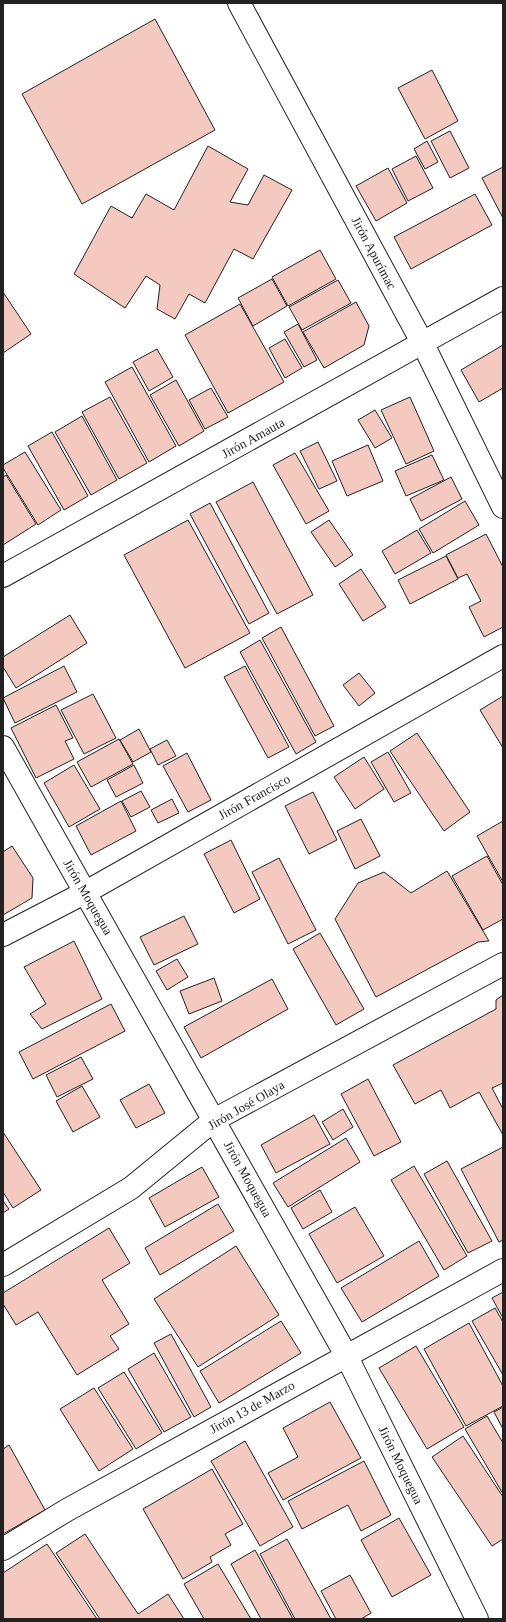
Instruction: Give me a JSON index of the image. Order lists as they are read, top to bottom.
{
  "streets": {
    "street": [
      "Jirón Apurímac",
      "Jirón Amauta",
      "Jirón Francisco",
      "Jirón Moquegua",
      "Jirón José Olaya",
      "Jirón 13 de Marzo"
    ]
  },
  "crossings": [
    ["Jirón Apurímac", "Jirón Amauta"],
    ["Jirón Francisco", "Jirón Moquegua"],
    ["Jirón Moquegua", "Jirón José Olaya"],
    ["Jirón Moquegua", "Jirón 13 de Marzo"]
  ]
}
